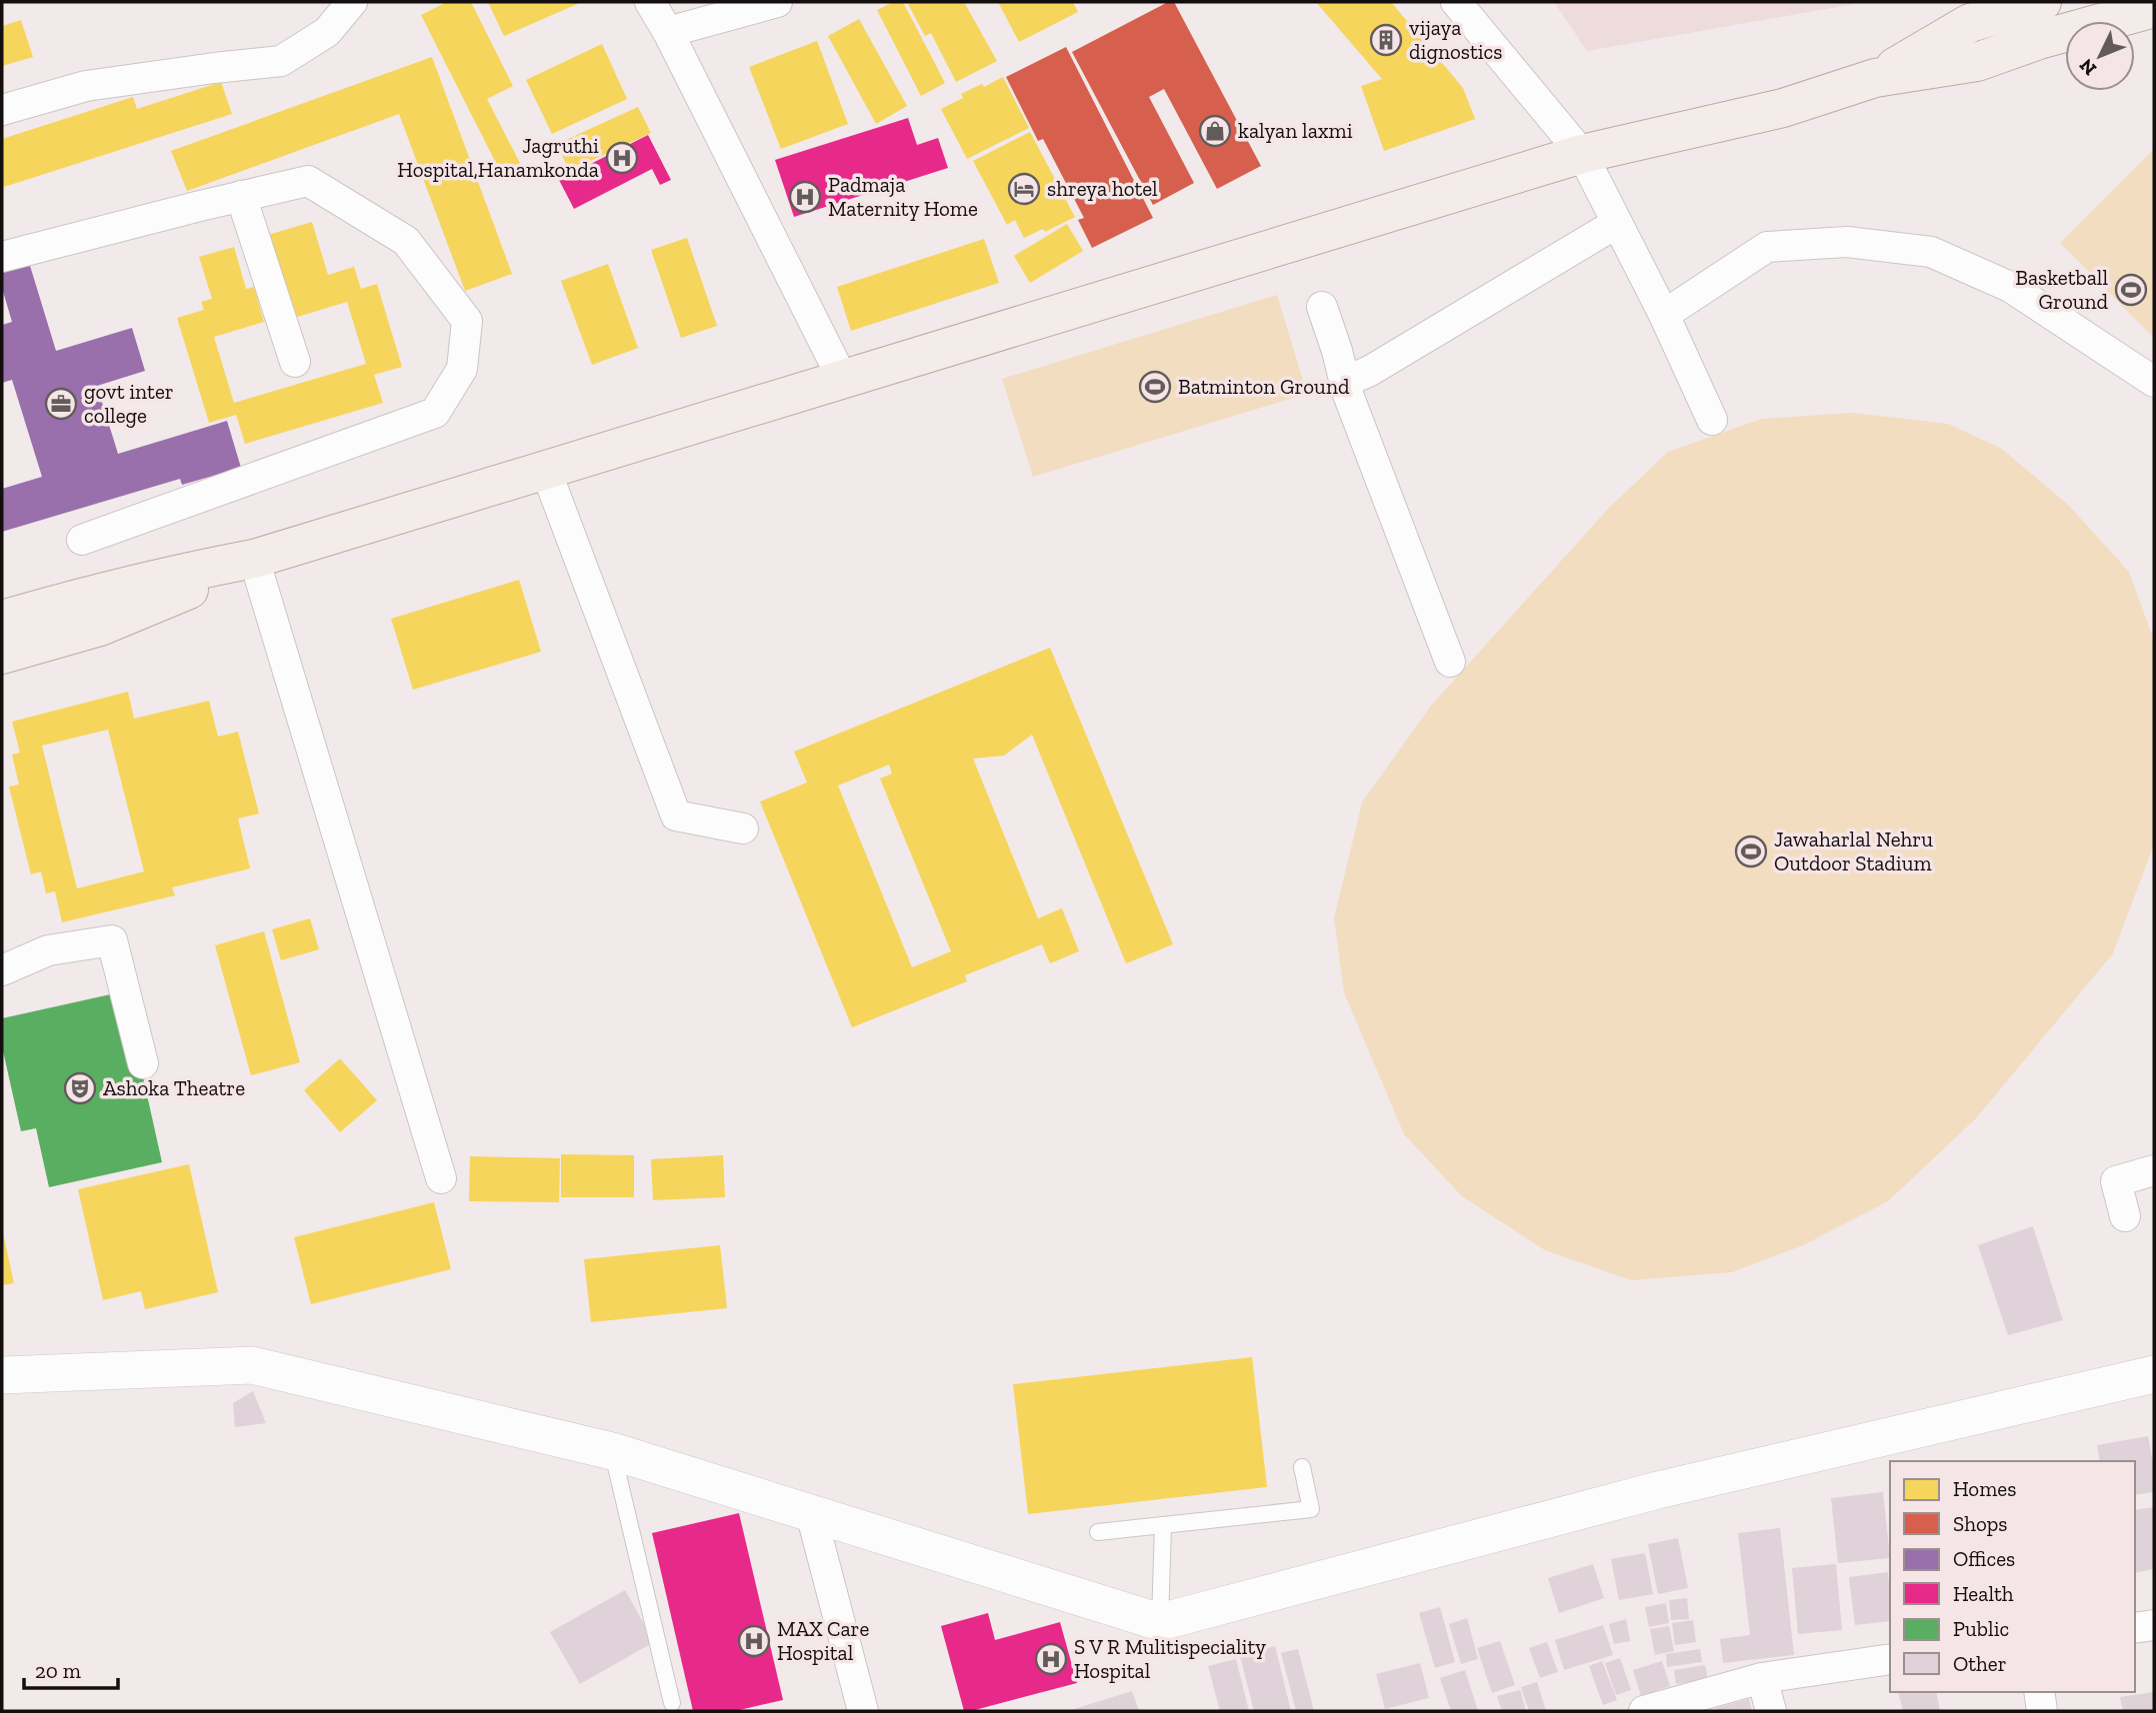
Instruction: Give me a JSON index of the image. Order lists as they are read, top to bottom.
{
  "places": {
    "building": ["vijaya dignostics"],
    "shop": ["kalyan laxmi"],
    "hospital": [
      "Jagruthi Hospital,Hanamkonda",
      "Padmaja Maternity Home",
      "MAX Care Hospital",
      "S V R Mulitispeciality Hospital"
    ],
    "hotel": ["shreya hotel"],
    "sports": ["Basketball Ground", "Batminton Ground", "Jawaharlal Nehru Outdoor Stadium"],
    "office": ["govt inter college"],
    "theatre": ["Ashoka Theatre"]
  },
  "legend": [
    "Homes",
    "Shops",
    "Offices",
    "Health",
    "Public",
    "Other"
  ],
  "scale_bar": "20 m",
  "north": "bottom left"
}
